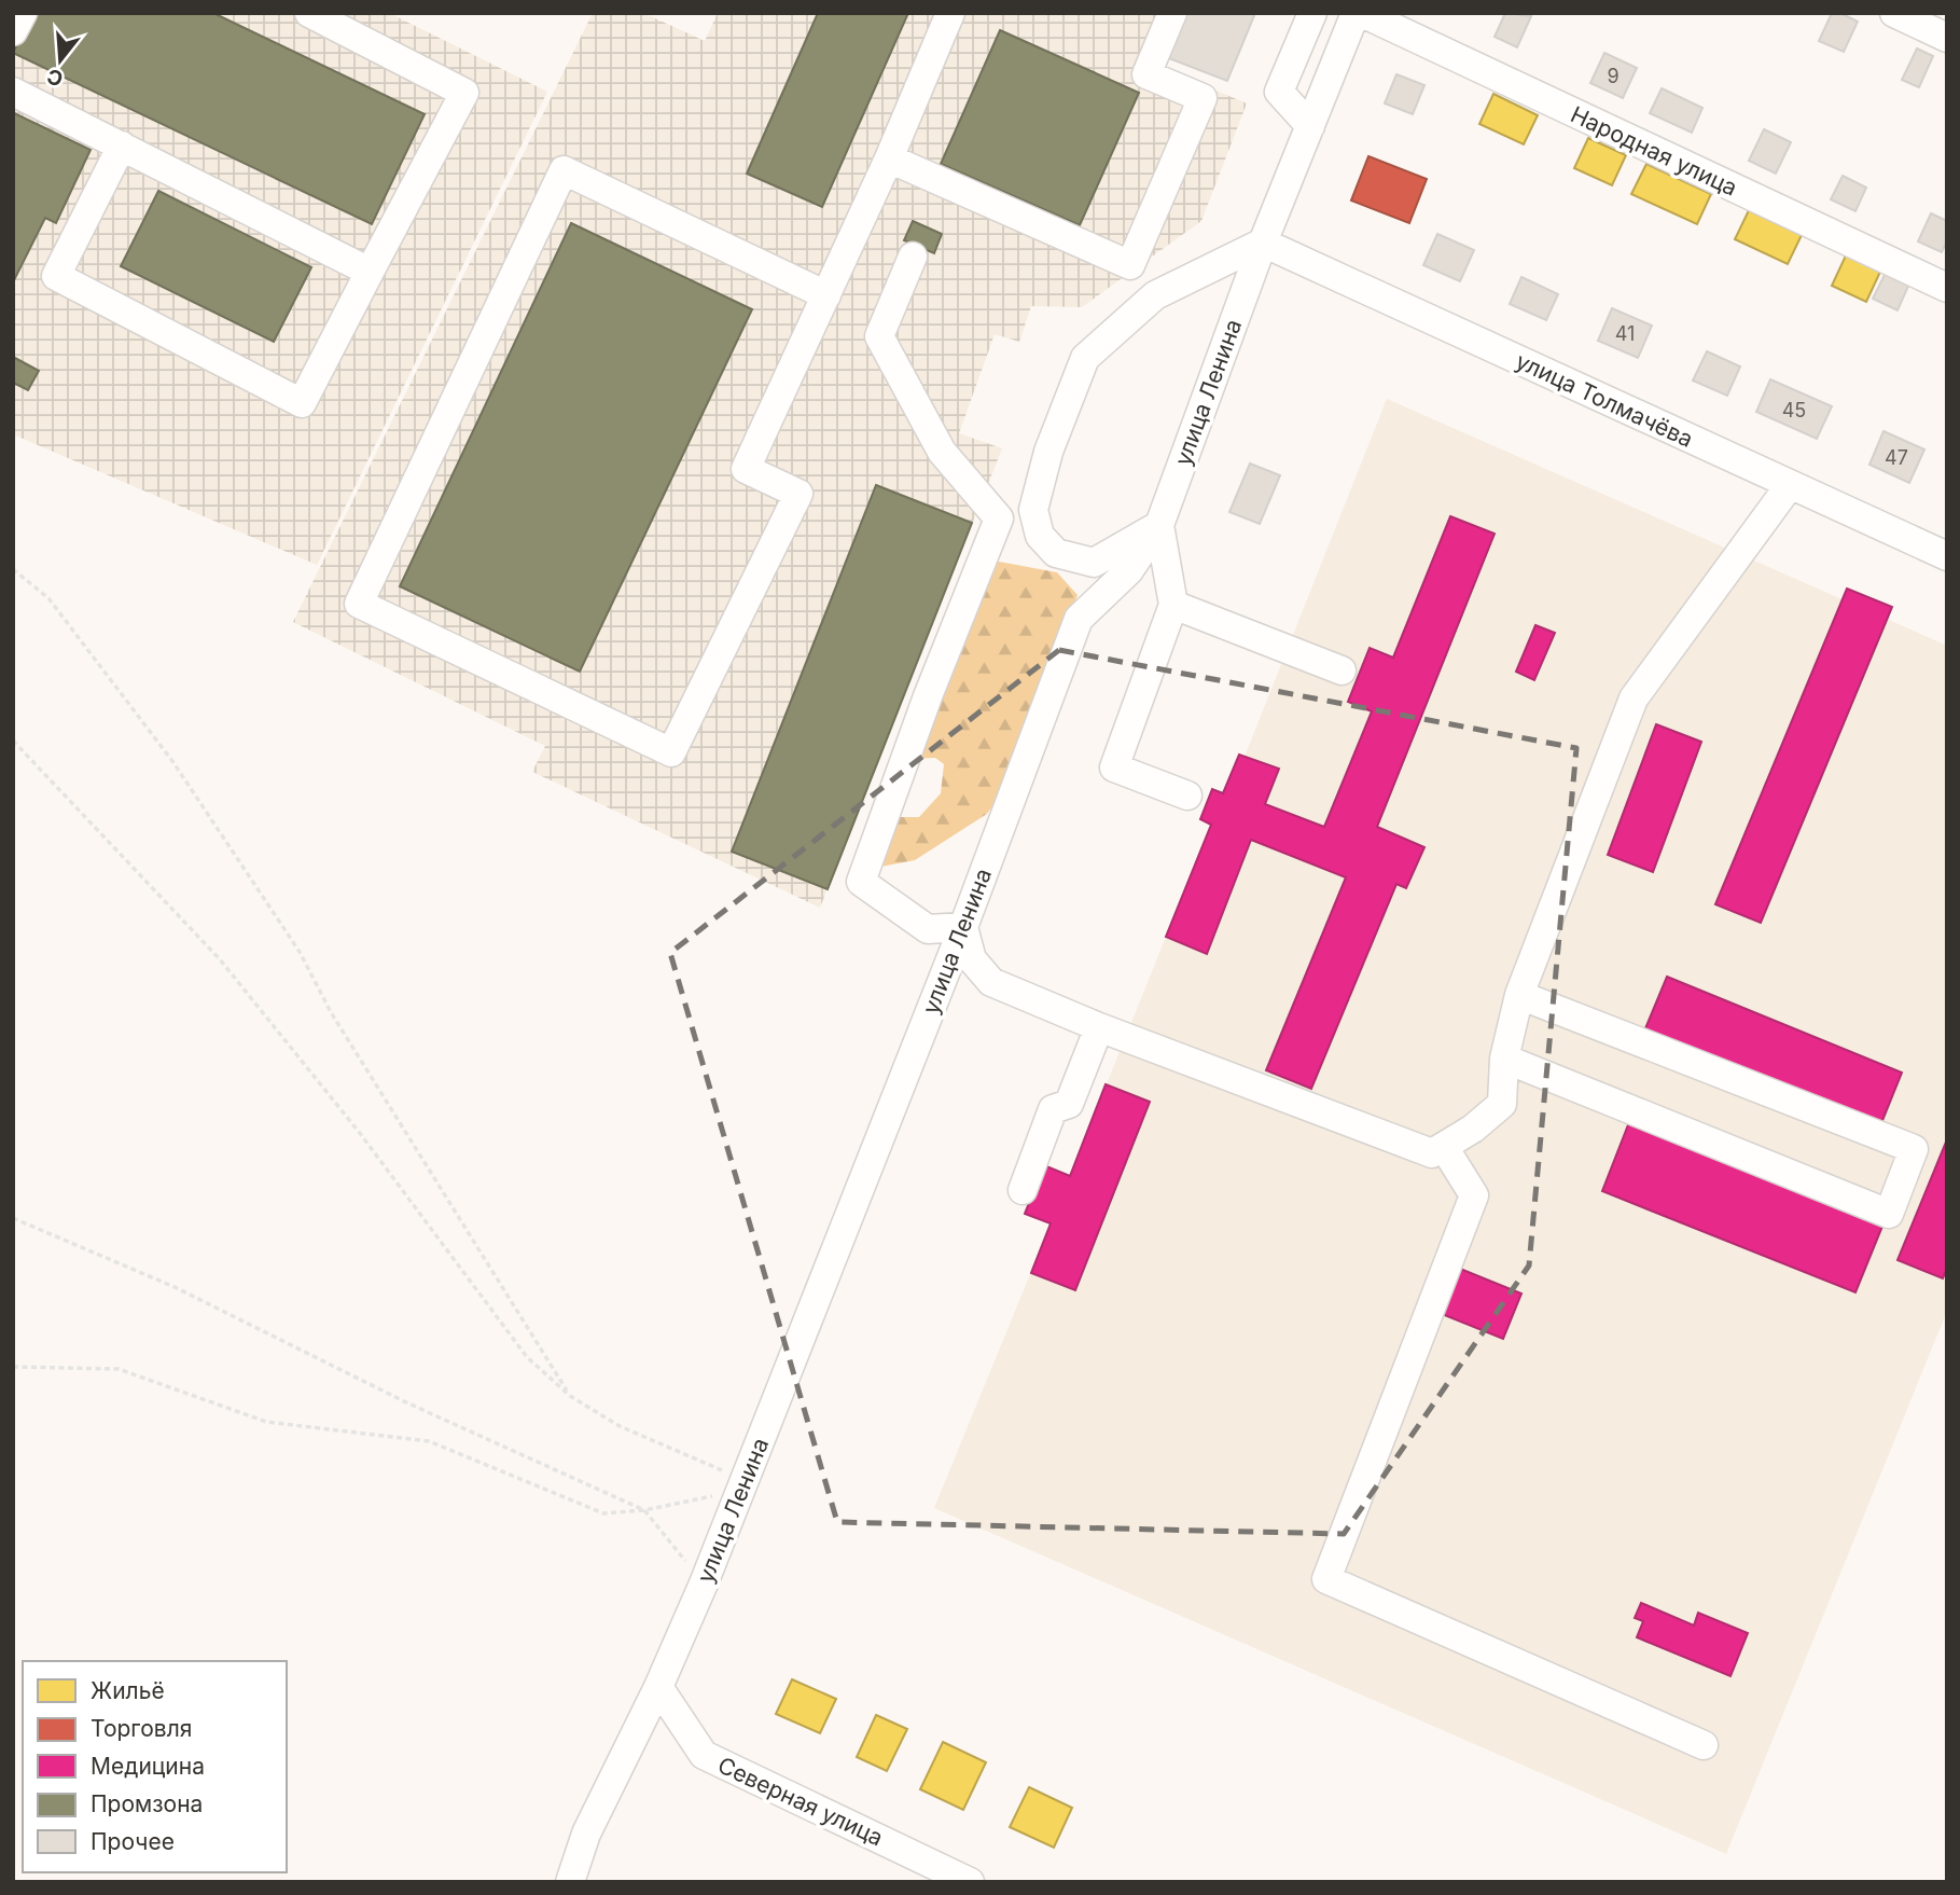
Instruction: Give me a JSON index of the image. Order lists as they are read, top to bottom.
{
  "streets": {
    "street": [
      "Народная улица",
      "улица Ленина",
      "улица Толмачёва",
      "Северная улица"
    ]
  },
  "crossings": [
    ["улица Ленина", "улица Толмачёва"],
    ["улица Ленина", "Северная улица"]
  ],
  "house_numbers": [
    "9",
    "41",
    "45",
    "47"
  ],
  "legend": [
    "Жильё",
    "Торговля",
    "Медицина",
    "Промзона",
    "Прочее"
  ],
  "north": "bottom"
}
